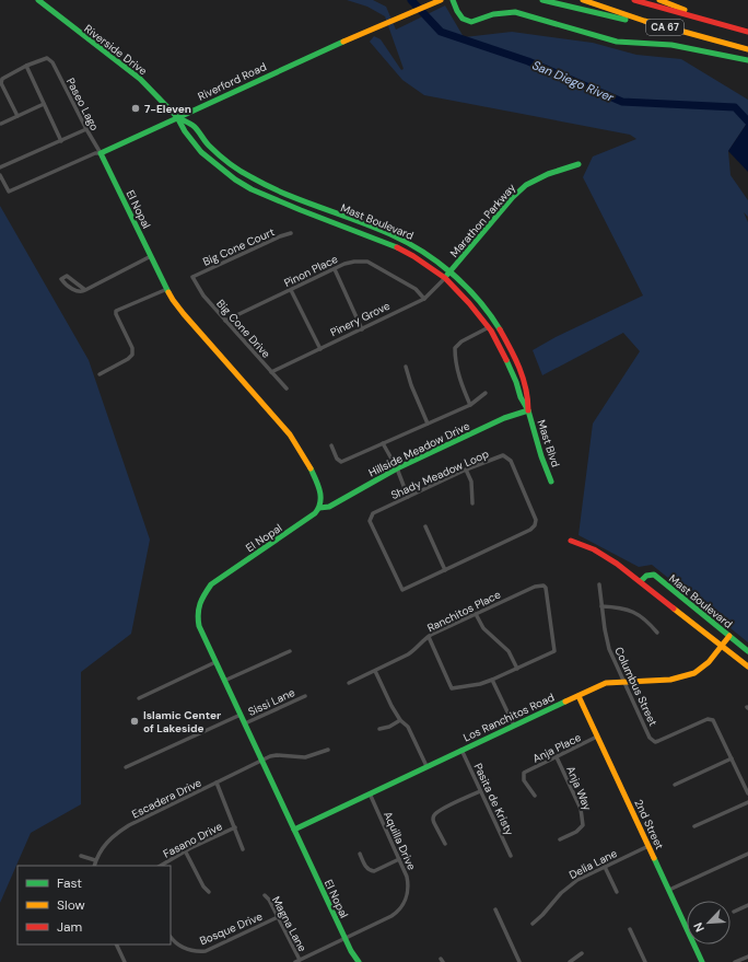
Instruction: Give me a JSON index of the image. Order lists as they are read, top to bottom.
{
  "streets": {
    "main road": [
      "CA 67",
      "Riverside Drive",
      "Riverford Road",
      "El Nopal",
      "Marathon Parkway",
      "Mast Boulevard",
      "Pinery Grove",
      "Mast Blvd",
      "Hillside Meadow Drive",
      "Los Ranchitos Road",
      "2nd Street"
    ],
    "street": [
      "Paseo Lago",
      "Big Cone Court",
      "Pinon Place",
      "Big Cone Drive",
      "Shady Meadow Loop",
      "Ranchitos Place",
      "Columbus Street",
      "Sissi Lane",
      "Anja Place",
      "Anja Way",
      "Escadera Drive",
      "Pasita de Kristy",
      "Fasano Drive",
      "Aquilla Drive",
      "Delia Lane",
      "Magna Lane",
      "Bosque Drive"
    ]
  },
  "crossings": [
    ["Riverside Drive", "Riverford Road"],
    ["Riverside Drive", "Mast Boulevard"],
    ["Riverford Road", "Paseo Lago"],
    ["Riverford Road", "El Nopal"],
    ["Riverford Road", "Mast Boulevard"],
    ["Paseo Lago", "El Nopal"],
    ["El Nopal", "Hillside Meadow Drive"],
    ["El Nopal", "Sissi Lane"],
    ["El Nopal", "Los Ranchitos Road"],
    ["El Nopal", "Escadera Drive"],
    ["El Nopal", "Aquilla Drive"],
    ["Marathon Parkway", "Mast Boulevard"],
    ["Marathon Parkway", "Pinery Grove"],
    ["Mast Boulevard", "Pinery Grove"],
    ["Mast Boulevard", "Mast Blvd"],
    ["Mast Boulevard", "Hillside Meadow Drive"],
    ["Mast Boulevard", "Los Ranchitos Road"],
    ["Big Cone Court", "Big Cone Drive"],
    ["Pinon Place", "Pinery Grove"],
    ["Pinon Place", "Big Cone Drive"],
    ["Pinery Grove", "Big Cone Drive"],
    ["Mast Blvd", "Hillside Meadow Drive"],
    ["Columbus Street", "Los Ranchitos Road"],
    ["Los Ranchitos Road", "Pasita de Kristy"],
    ["Los Ranchitos Road", "2nd Street"],
    ["Los Ranchitos Road", "Aquilla Drive"],
    ["Anja Place", "Anja Way"],
    ["Anja Place", "2nd Street"],
    ["2nd Street", "Delia Lane"],
    ["Aquilla Drive", "Magna Lane"],
    ["Magna Lane", "Bosque Drive"]
  ],
  "water": ["San Diego River"],
  "places": ["7-Eleven", "Islamic Center of Lakeside"],
  "legend": ["Fast", "Slow", "Jam"],
  "north": "bottom left"
}
